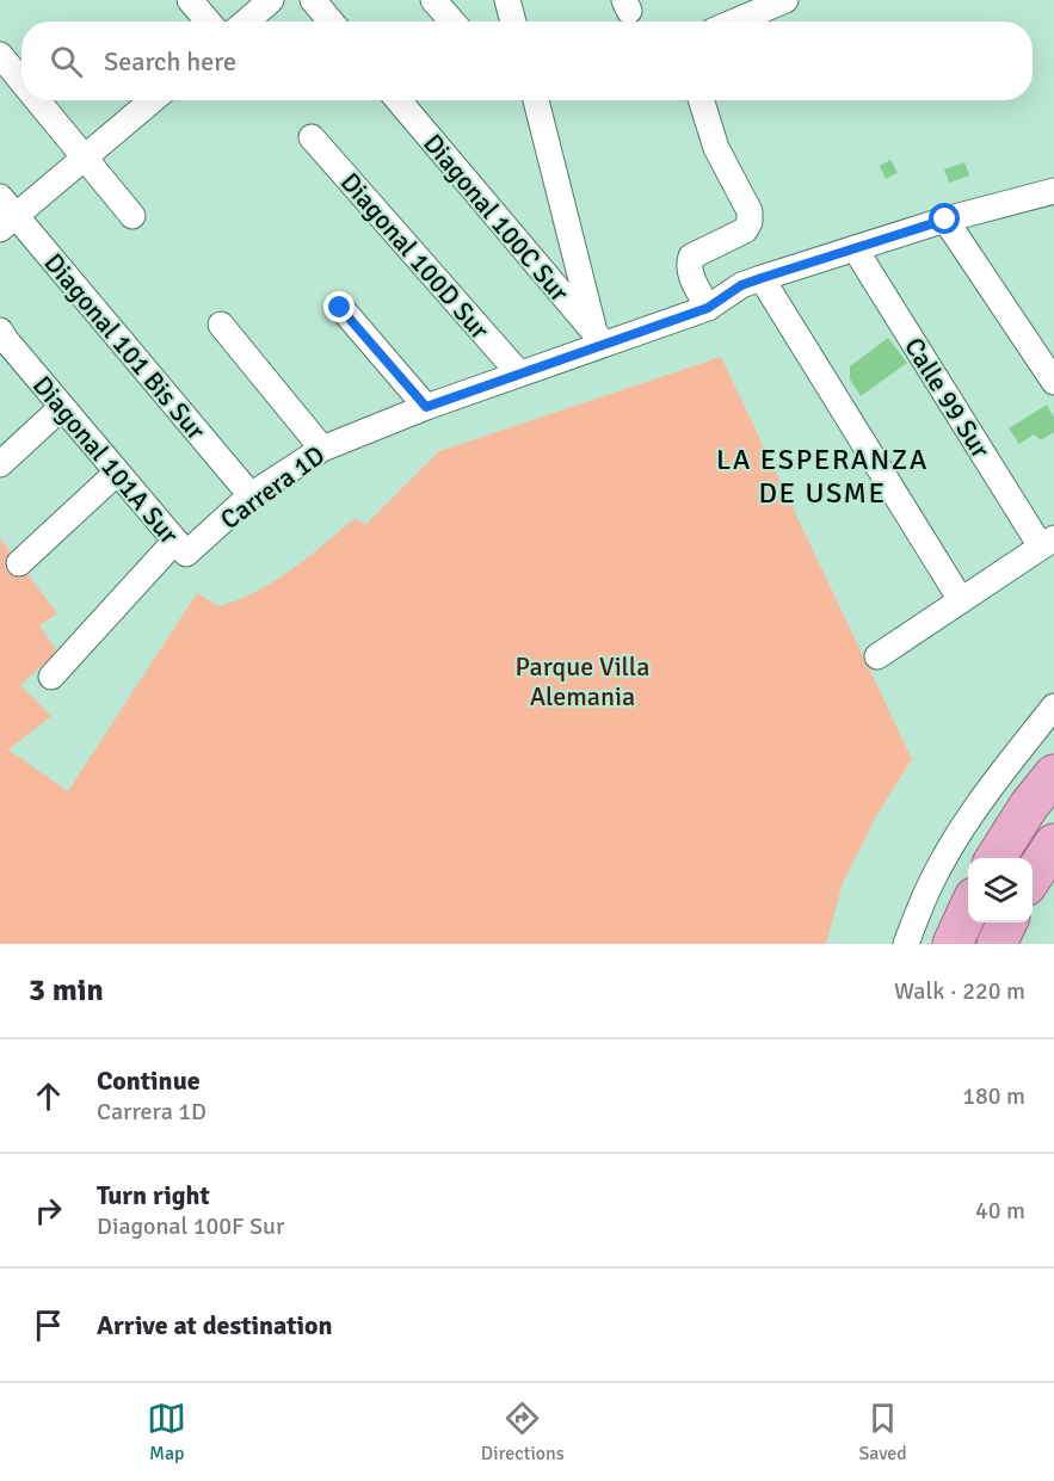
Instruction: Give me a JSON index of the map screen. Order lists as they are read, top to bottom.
{
  "streets": {
    "street": [
      "Diagonal 100C Sur",
      "Diagonal 100D Sur",
      "Diagonal 101 Bis Sur",
      "Calle 99 Sur",
      "Diagonal 101A Sur",
      "Carrera 1D"
    ]
  },
  "crossings": [
    ["Diagonal 100C Sur", "Carrera 1D"],
    ["Diagonal 100D Sur", "Carrera 1D"],
    ["Diagonal 101 Bis Sur", "Carrera 1D"],
    ["Calle 99 Sur", "Carrera 1D"],
    ["Diagonal 101A Sur", "Carrera 1D"]
  ],
  "districts": ["LA ESPERANZA DE USME"],
  "parks": ["Parque Villa Alemania"],
  "page": {
    "search": "Search here",
    "heading": ["3 min", "Walk · 220 m"],
    "list": [
      ["Continue", "Carrera 1D", "180 m"],
      ["Turn right", "Diagonal 100F Sur", "40 m"],
      "Arrive at destination"
    ],
    "nav": ["Map", "Directions", "Saved"]
  }
}
